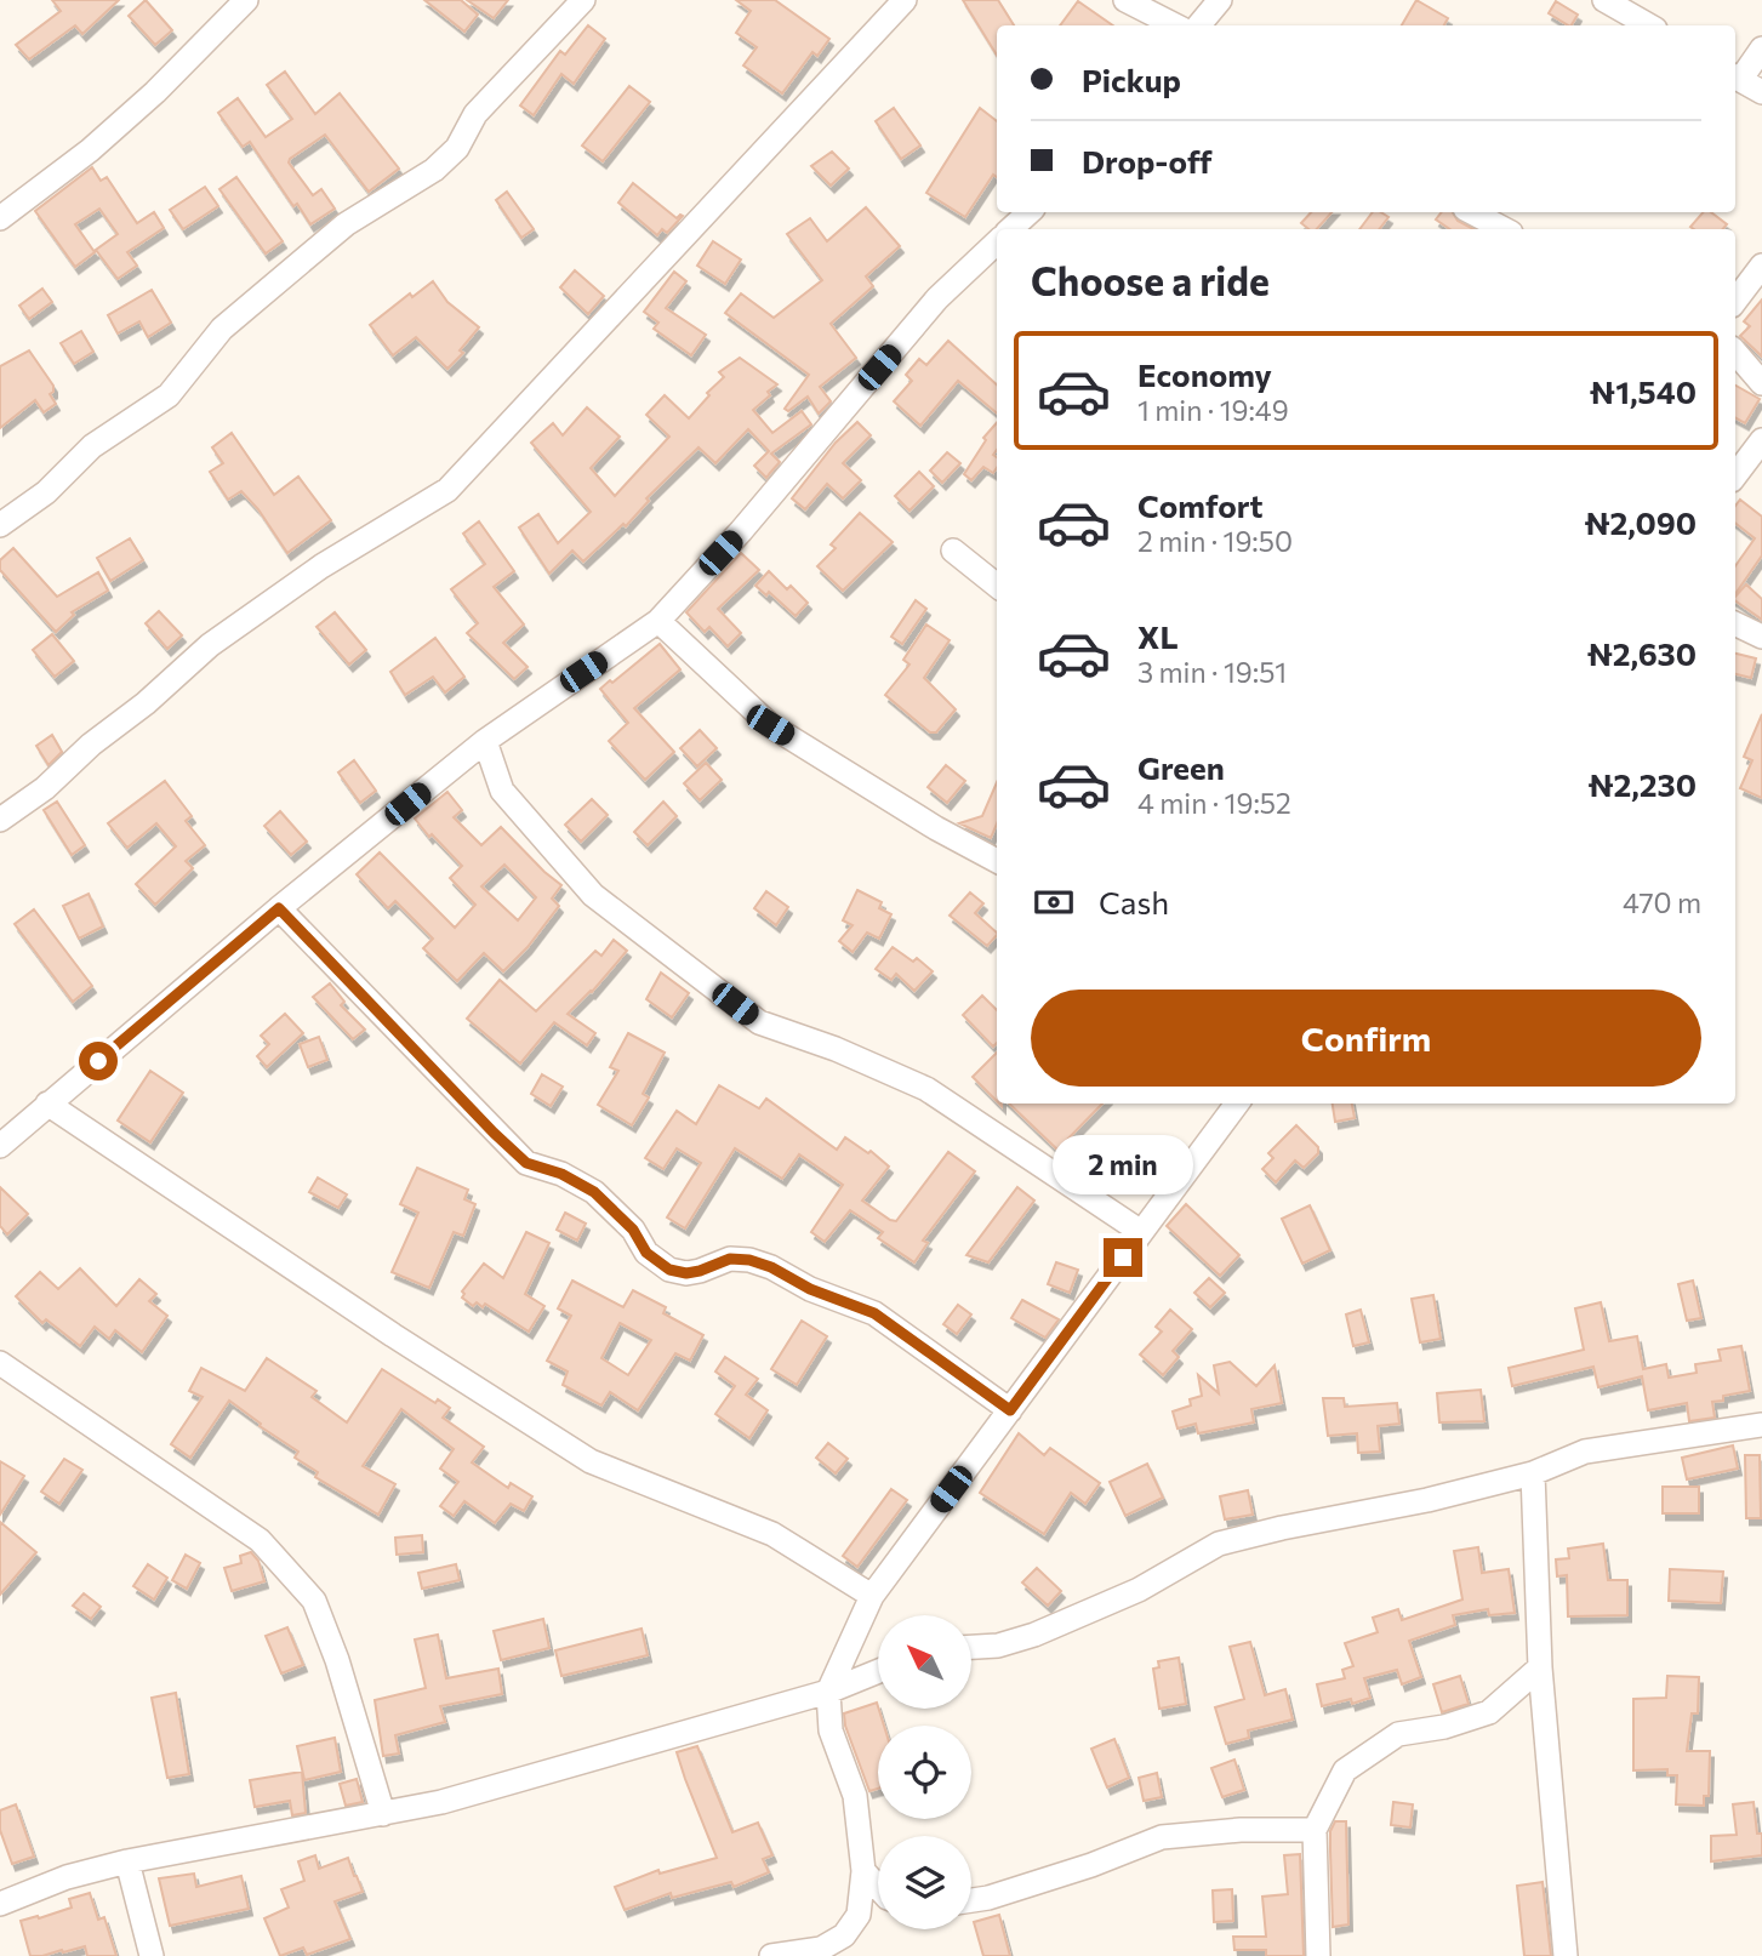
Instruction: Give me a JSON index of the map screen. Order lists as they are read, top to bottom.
{
  "north": "top left",
  "page": {
    "banner": ["Pickup", "Drop-off"],
    "heading": "Choose a ride",
    "list": [
      {
        "name": "Economy",
        "note": "1 min · 19:49",
        "value": "₦1,540"
      },
      {
        "name": "Comfort",
        "note": "2 min · 19:50",
        "value": "₦2,090"
      },
      {
        "name": "XL",
        "note": "3 min · 19:51",
        "value": "₦2,630"
      },
      {
        "name": "Green",
        "note": "4 min · 19:52",
        "value": "₦2,230"
      }
    ],
    "pay": ["Cash", "470 m"],
    "buttons": "Confirm",
    "bubble": "2 min"
  }
}
